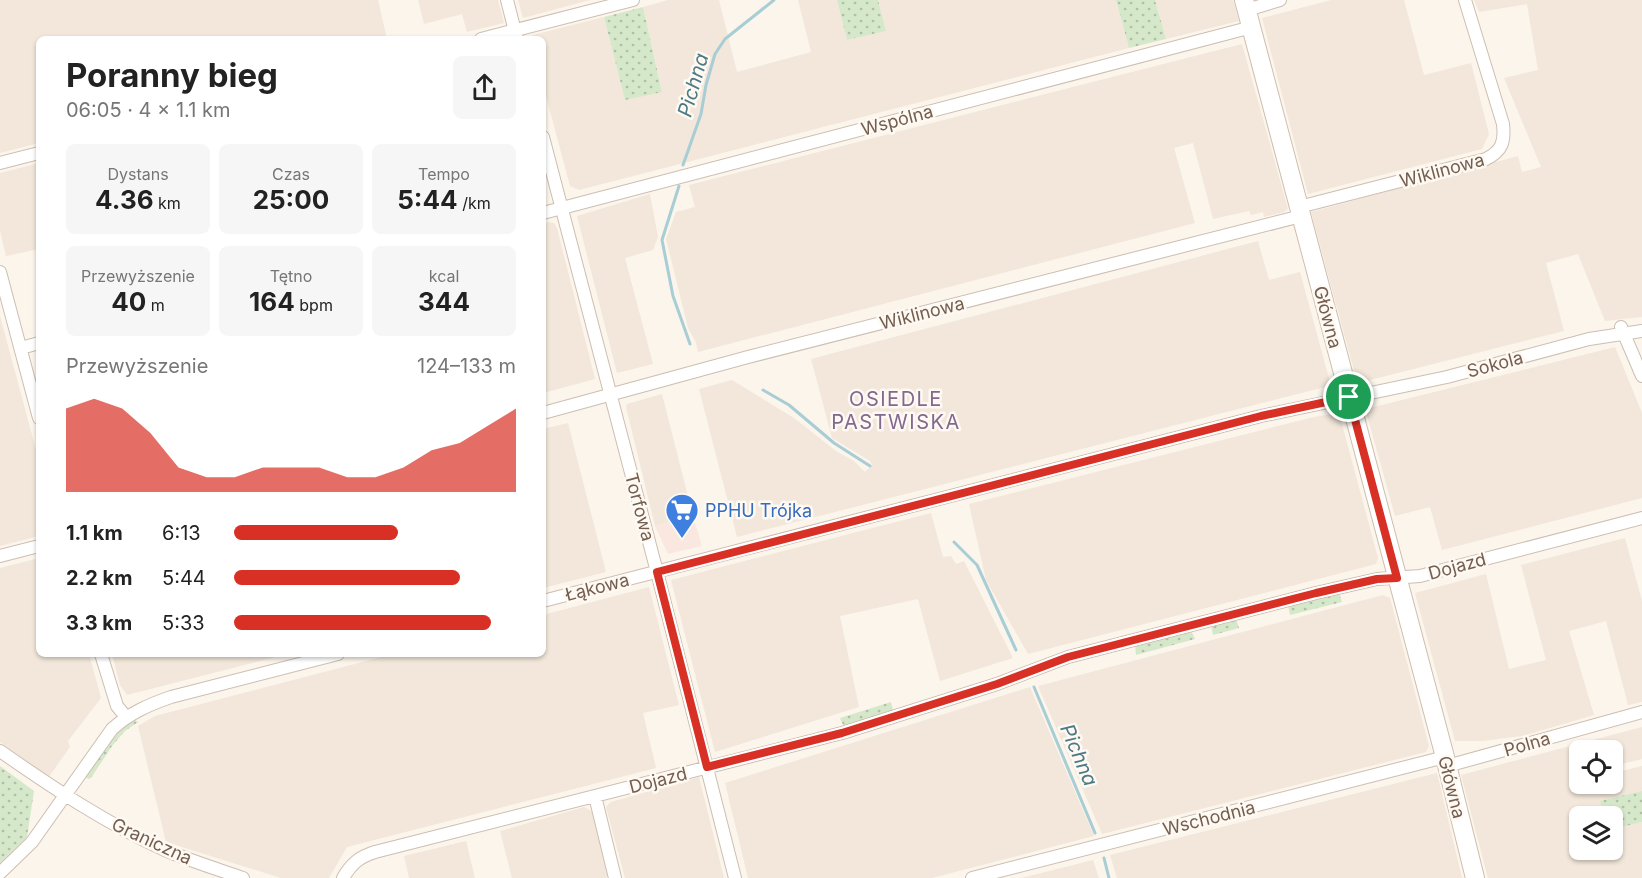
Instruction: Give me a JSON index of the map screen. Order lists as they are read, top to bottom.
{
  "streets": {
    "street": [
      "Wspólna",
      "Wiklinowa",
      "Główna",
      "Sokola",
      "Torfowa",
      "Dojazd",
      "Łąkowa",
      "Polna",
      "Wschodnia",
      "Graniczna"
    ]
  },
  "crossings": [
    ["Wspólna", "Główna"],
    ["Wspólna", "Torfowa"],
    ["Wiklinowa", "Główna"],
    ["Wiklinowa", "Torfowa"],
    ["Główna", "Sokola"],
    ["Główna", "Dojazd"],
    ["Główna", "Łąkowa"],
    ["Główna", "Polna"],
    ["Główna", "Wschodnia"],
    ["Sokola", "Łąkowa"],
    ["Torfowa", "Dojazd"],
    ["Torfowa", "Łąkowa"],
    ["Polna", "Wschodnia"]
  ],
  "districts": ["OSIEDLE PASTWISKA"],
  "water": ["Pichna"],
  "places": {
    "supermarket": ["PPHU Trójka"]
  },
  "page": {
    "heading": ["Poranny bieg", "06:05 · 4 × 1.1 km"],
    "stats": [
      ["Dystans", "4.36 km"],
      ["Czas", "25:00"],
      ["Tempo", "5:44 /km"],
      ["Przewyższenie", "40 m"],
      ["Tętno", "164 bpm"],
      ["kcal", "344"]
    ],
    "chart": ["Przewyższenie", "124–133 m"],
    "list": [
      {
        "name": "1.1 km",
        "note": "6:13"
      },
      {
        "name": "2.2 km",
        "note": "5:44"
      },
      {
        "name": "3.3 km",
        "note": "5:33"
      }
    ]
  }
}
